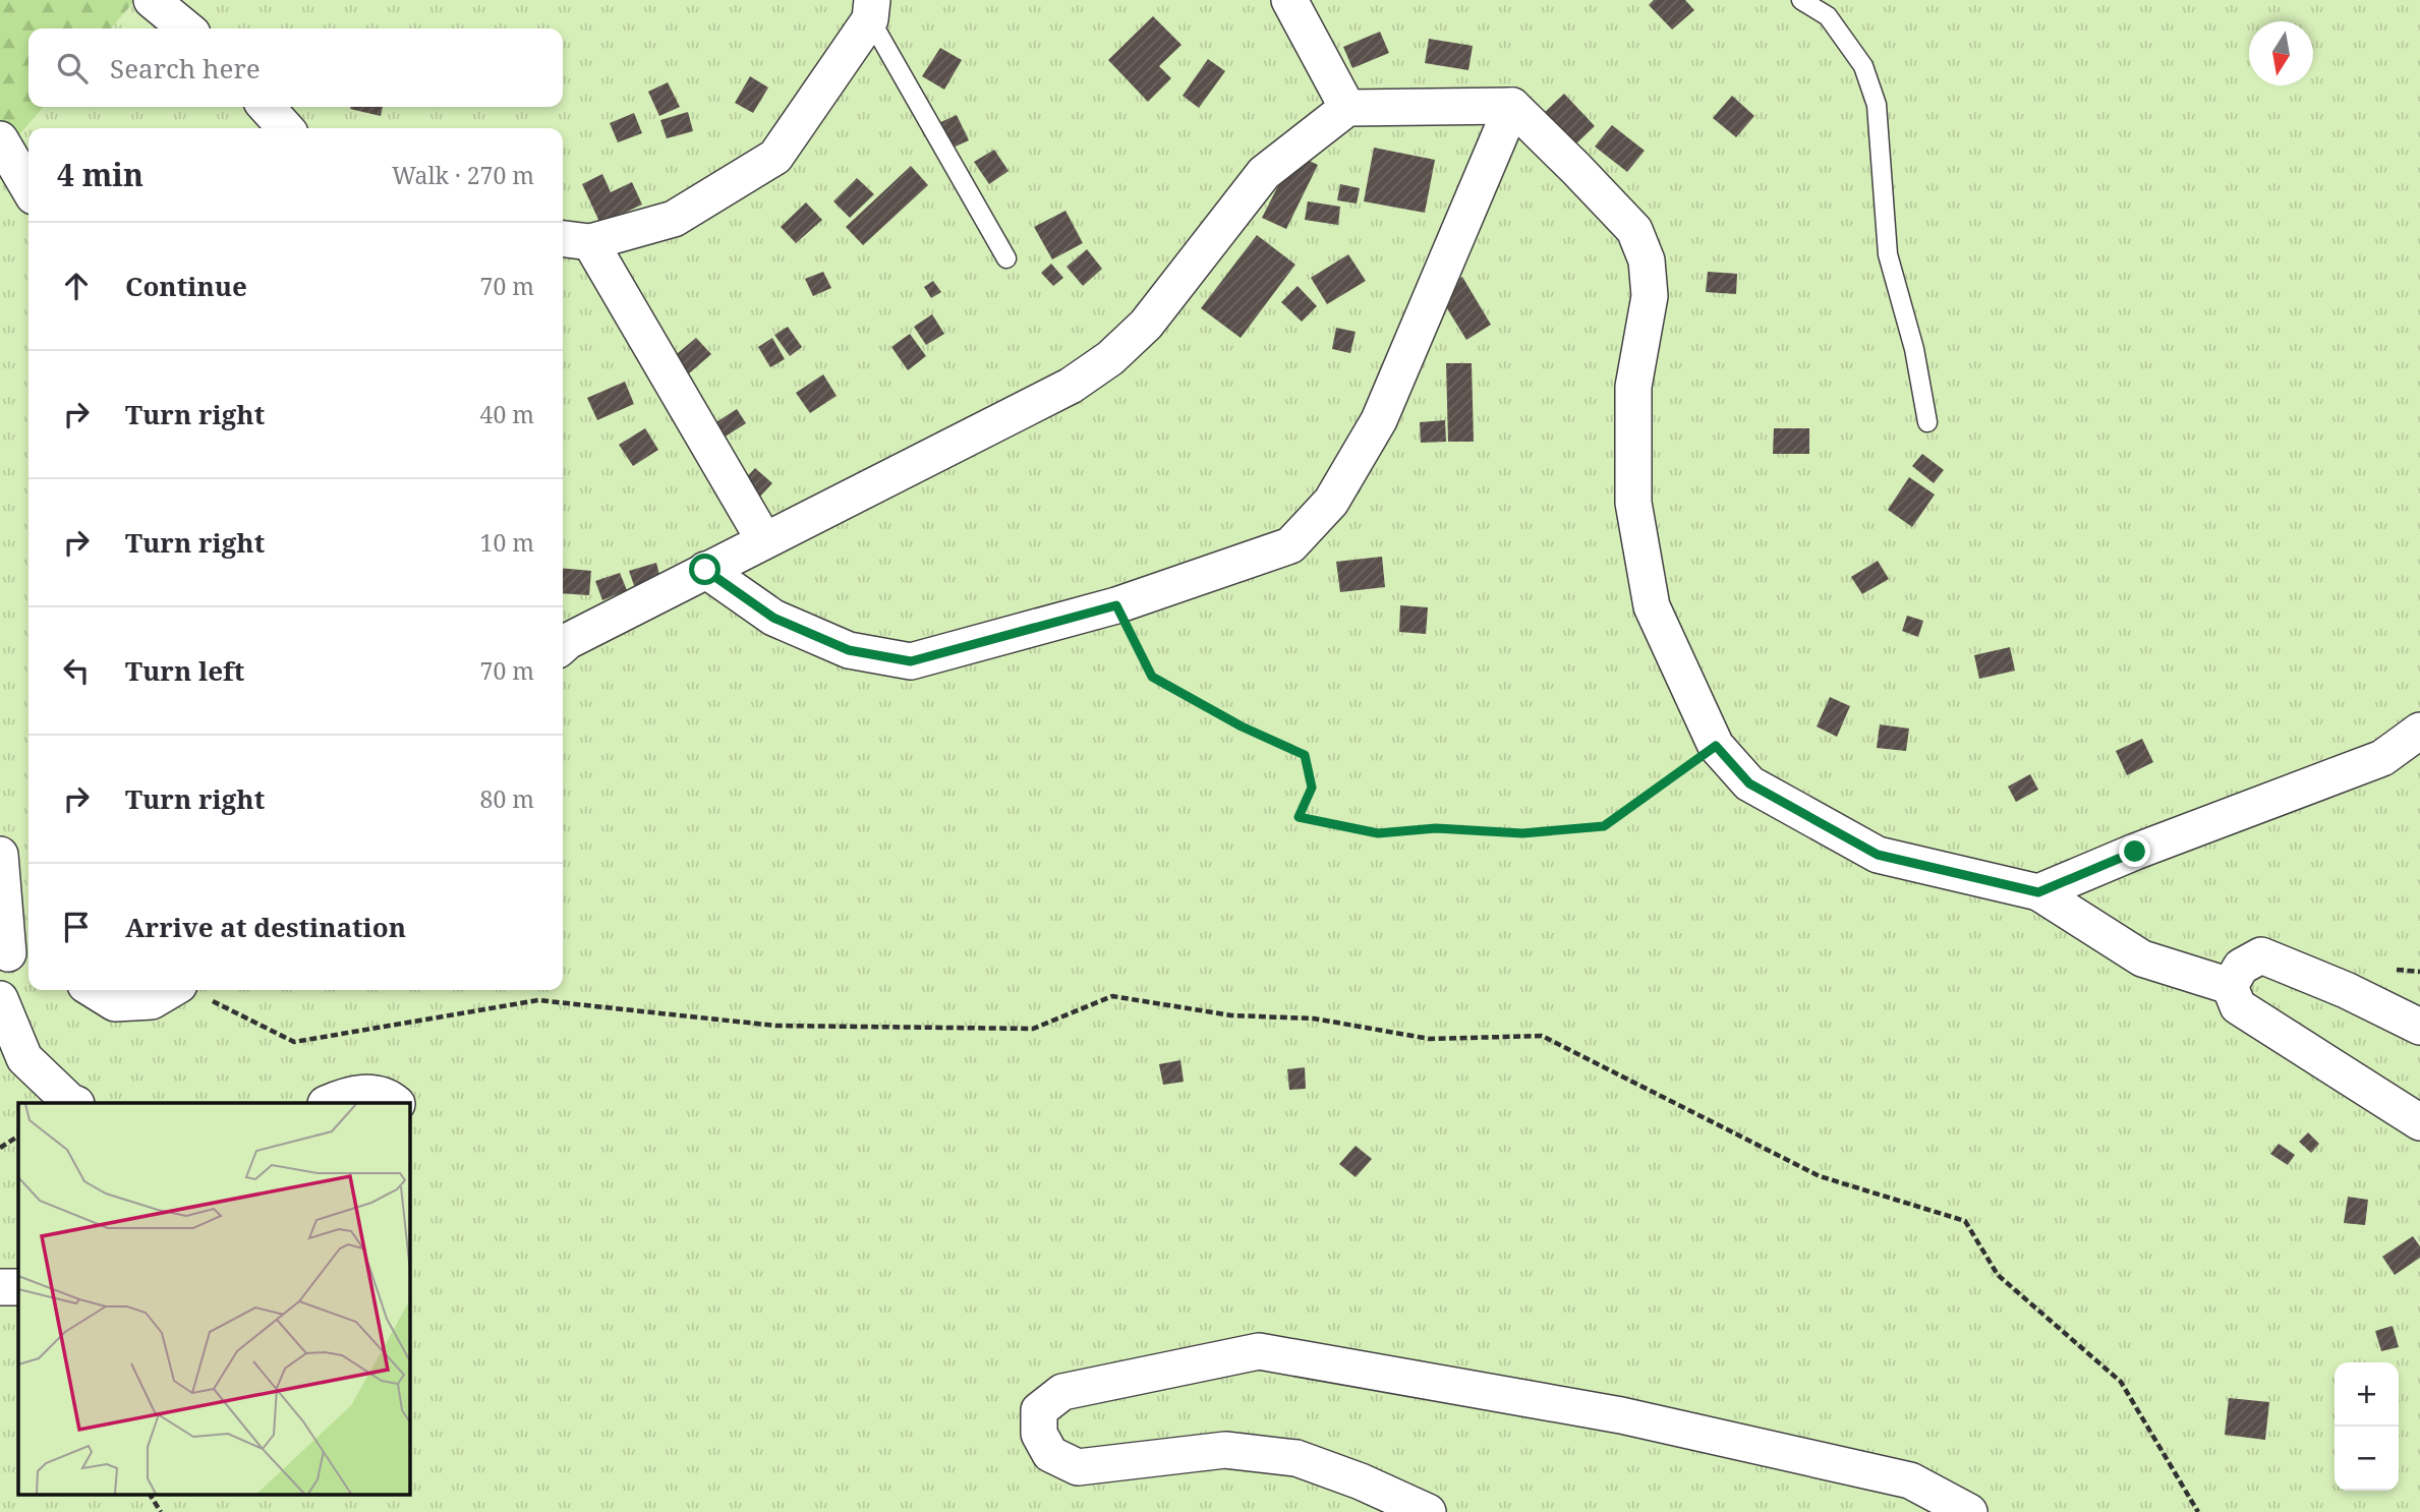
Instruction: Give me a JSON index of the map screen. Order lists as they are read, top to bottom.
{
  "north": "bottom",
  "page": {
    "search": "Search here",
    "heading": ["4 min", "Walk · 270 m"],
    "list": [
      ["Continue", "70 m"],
      ["Turn right", "40 m"],
      ["Turn right", "10 m"],
      ["Turn left", "70 m"],
      ["Turn right", "80 m"],
      "Arrive at destination"
    ],
    "map_buttons": ["+", "−"]
  }
}
